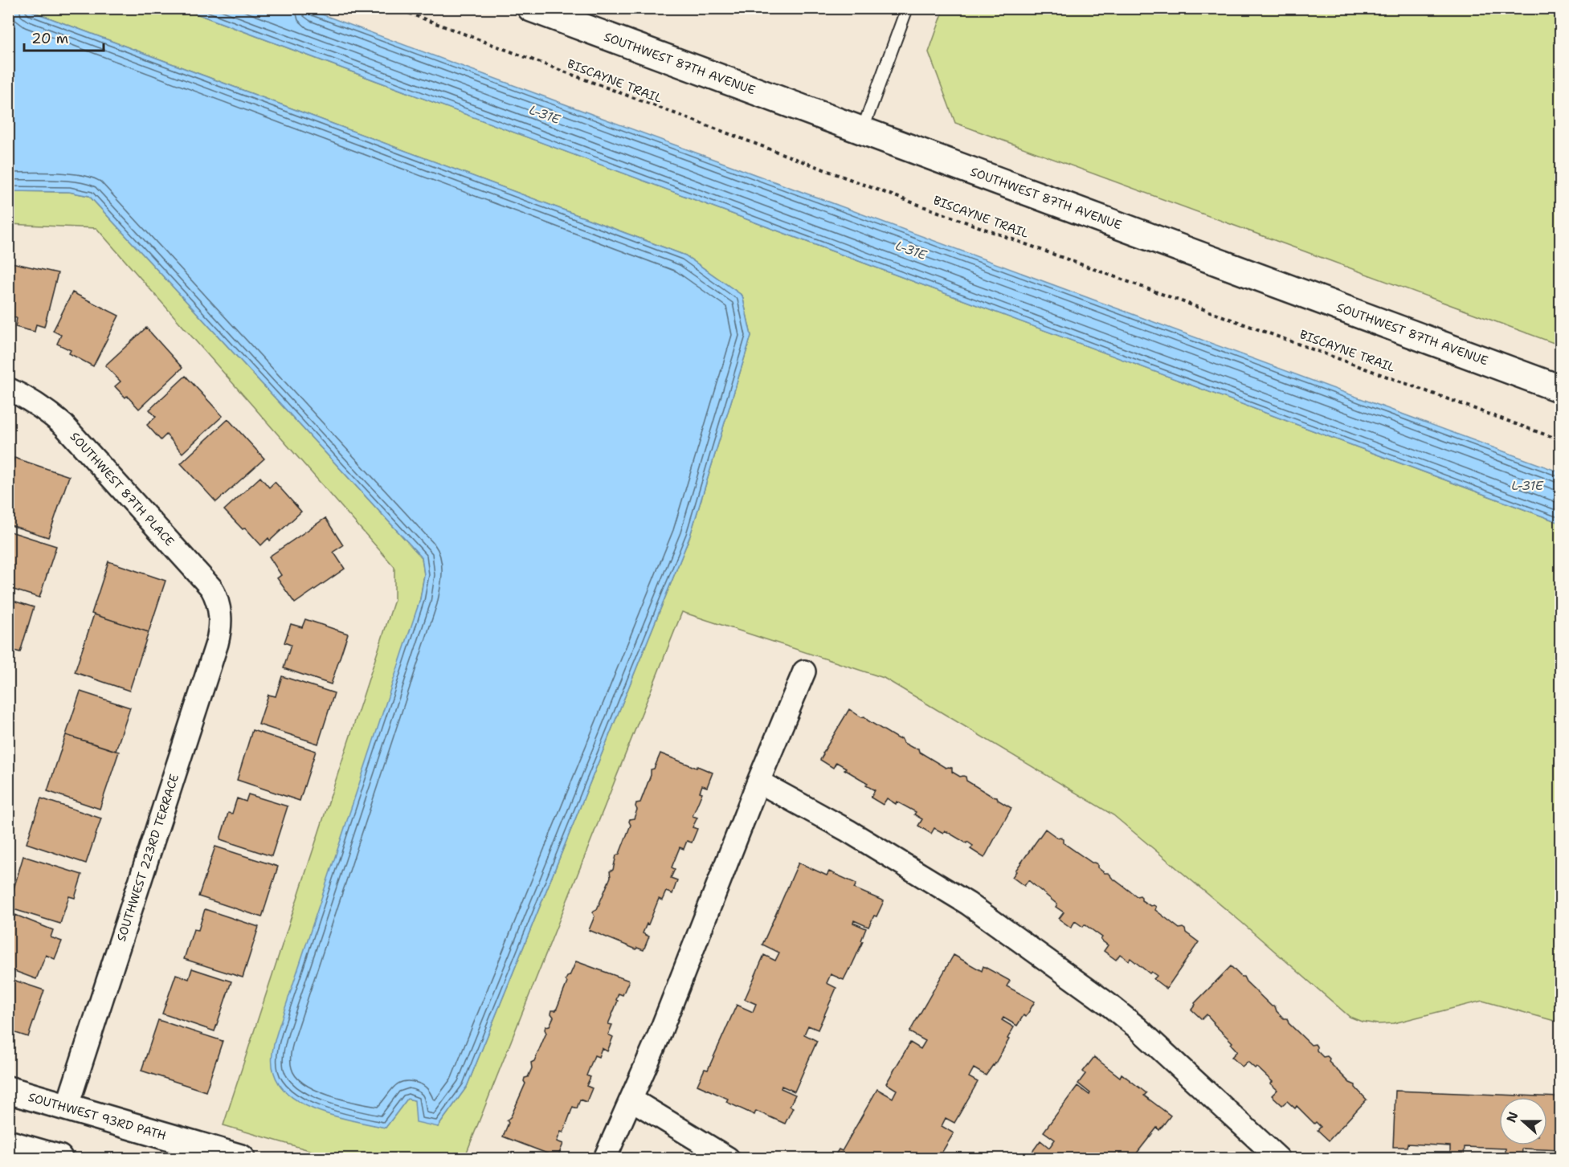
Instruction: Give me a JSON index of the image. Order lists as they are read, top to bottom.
{
  "streets": {
    "street": [
      "SOUTHWEST 87TH AVENUE",
      "SOUTHWEST 87TH PLACE",
      "SOUTHWEST 223RD TERRACE",
      "SOUTHWEST 93RD PATH"
    ],
    "path": ["BISCAYNE TRAIL"]
  },
  "crossings": [
    ["SOUTHWEST 87TH PLACE", "SOUTHWEST 223RD TERRACE"],
    ["SOUTHWEST 223RD TERRACE", "SOUTHWEST 93RD PATH"]
  ],
  "water": ["L-31E"],
  "scale_bar": "20 m",
  "north": "left"
}
